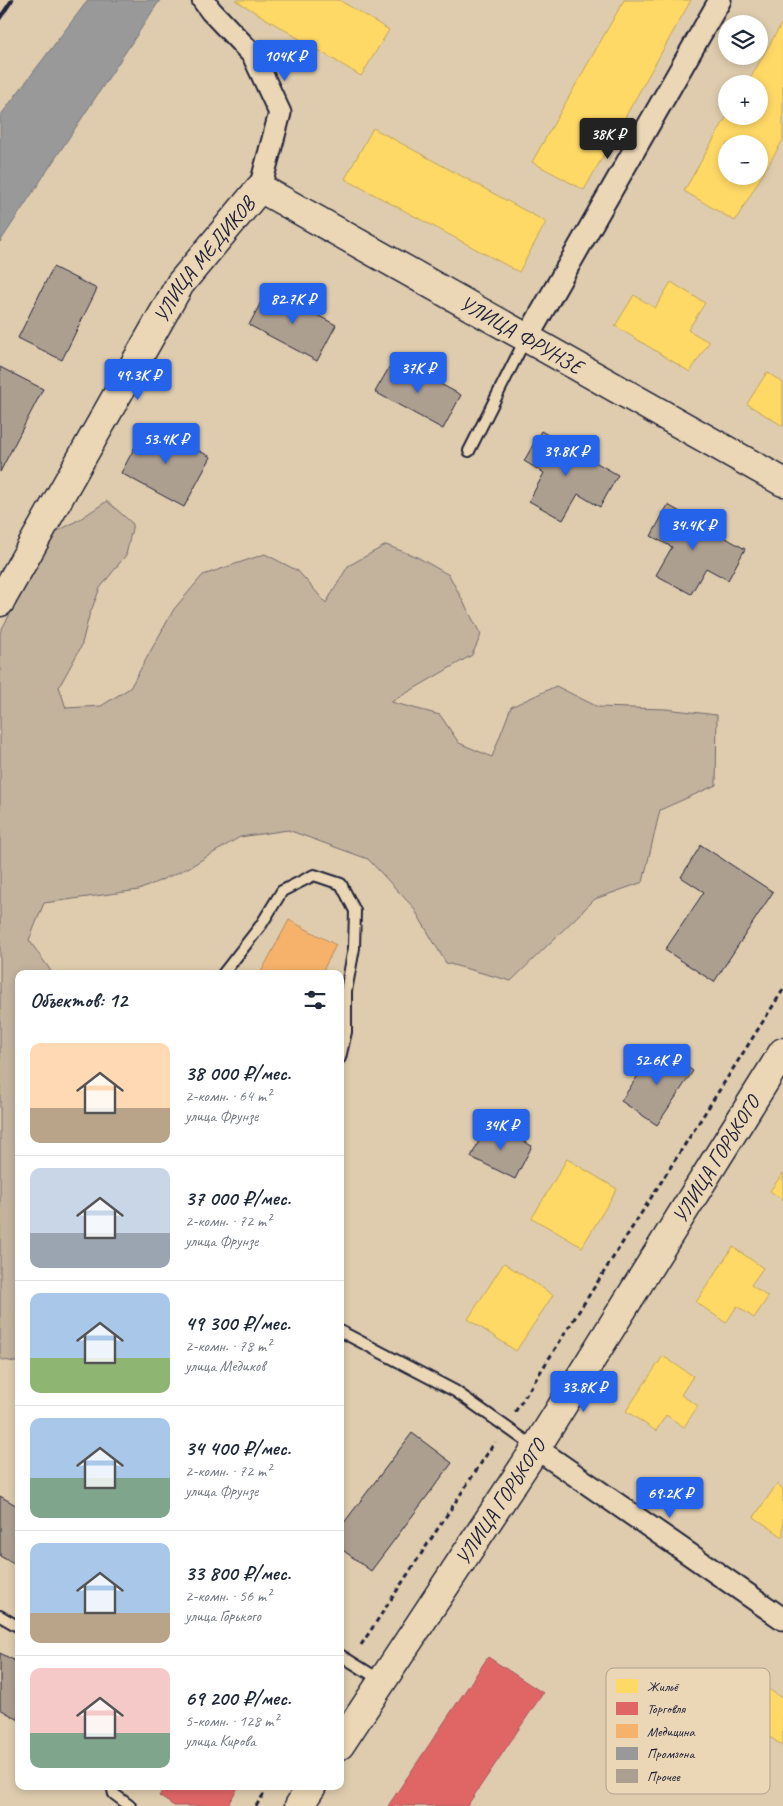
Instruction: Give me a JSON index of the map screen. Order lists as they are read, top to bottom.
{
  "streets": {
    "street": ["УЛИЦА МЕДИКОВ", "УЛИЦА ФРУНЗЕ", "УЛИЦА ГОРЬКОГО"]
  },
  "crossings": [
    ["УЛИЦА МЕДИКОВ", "УЛИЦА ФРУНЗЕ"]
  ],
  "legend": [
    "Жильё",
    "Торговля",
    "Медицина",
    "Промзона",
    "Прочее"
  ],
  "page": {
    "map_buttons": ["+", "−"],
    "price": [
      "104K ₽",
      "38K ₽",
      "82.7K ₽",
      "37K ₽",
      "49.3K ₽",
      "53.4K ₽",
      "39.8K ₽",
      "34.4K ₽",
      "52.6K ₽",
      "34K ₽",
      "33.8K ₽",
      "69.2K ₽"
    ],
    "heading": "Объектов: 12",
    "list": [
      {
        "name": "38 000 ₽/мес.",
        "note": "2-комн. · 64 m² · улица Фрунзе"
      },
      {
        "name": "37 000 ₽/мес.",
        "note": "2-комн. · 72 m² · улица Фрунзе"
      },
      {
        "name": "49 300 ₽/мес.",
        "note": "2-комн. · 78 m² · улица Медиков"
      },
      {
        "name": "34 400 ₽/мес.",
        "note": "2-комн. · 72 m² · улица Фрунзе"
      },
      {
        "name": "33 800 ₽/мес.",
        "note": "2-комн. · 56 m² · улица Горького"
      },
      {
        "name": "69 200 ₽/мес.",
        "note": "5-комн. · 128 m² · улица Кирова"
      }
    ]
  }
}
